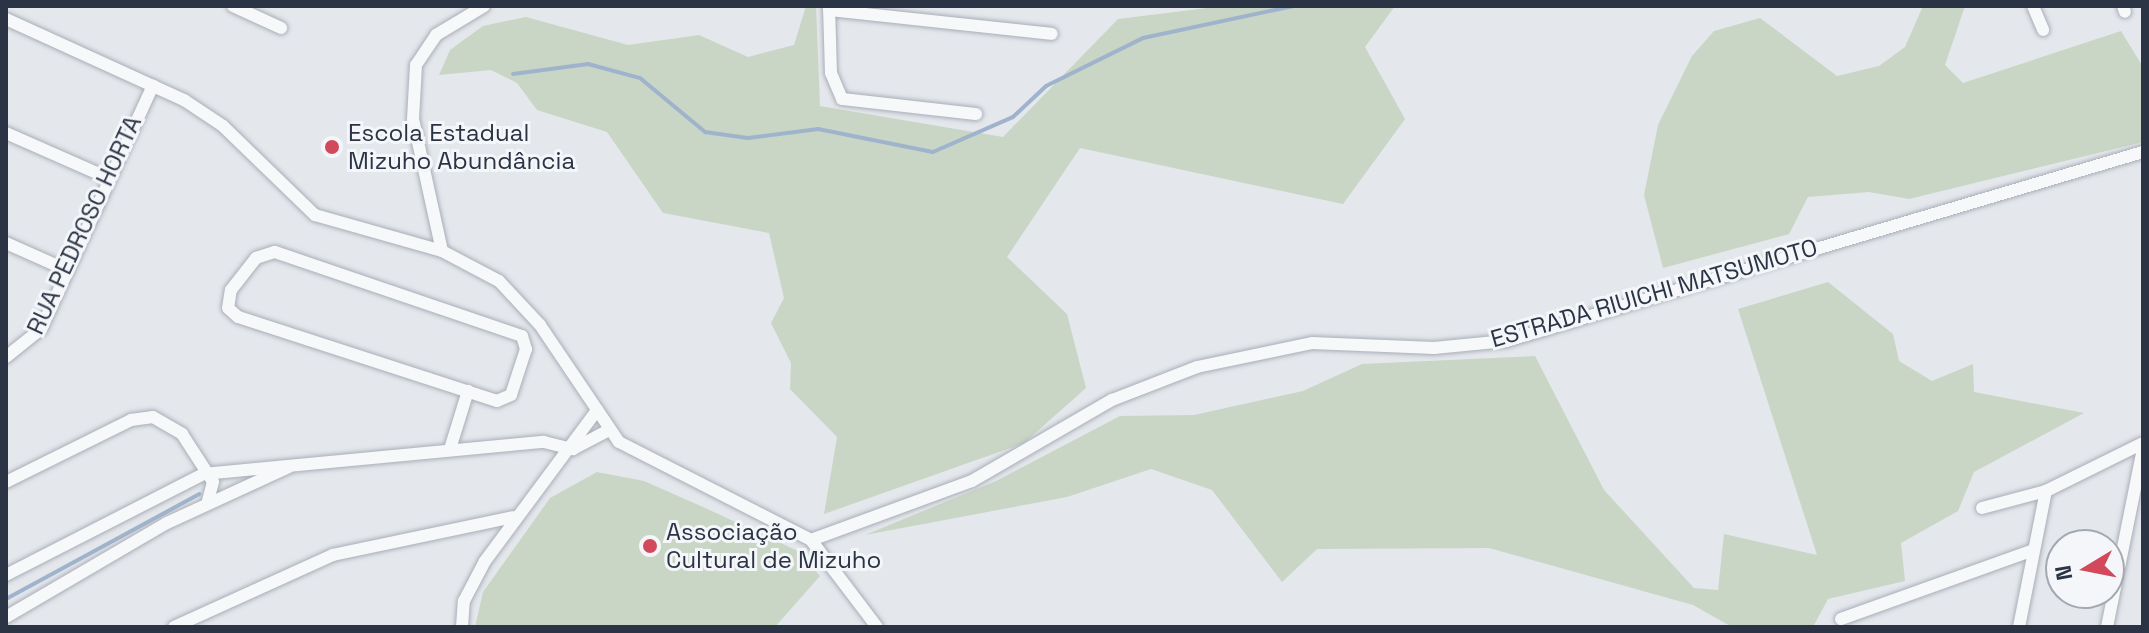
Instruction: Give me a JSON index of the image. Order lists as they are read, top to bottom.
{
  "streets": {
    "street": ["RUA PEDROSO HORTA", "ESTRADA RIUICHI MATSUMOTO"]
  },
  "places": ["Escola Estadual Mizuho Abundância", "Associação Cultural de Mizuho"],
  "north": "left"
}
